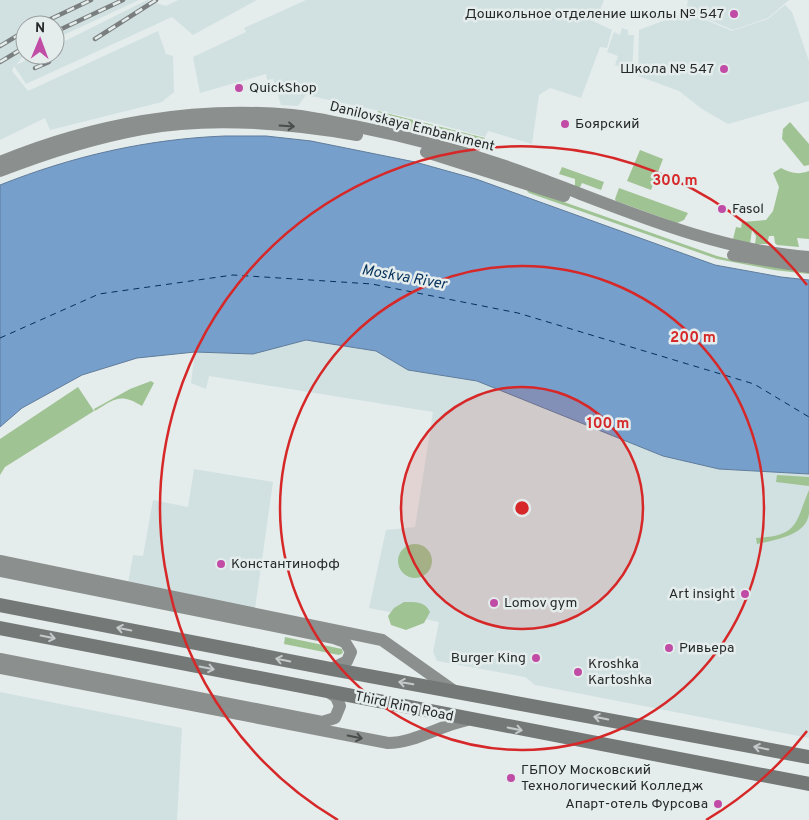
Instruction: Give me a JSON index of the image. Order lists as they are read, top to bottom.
{
  "streets": {
    "main road": ["Danilovskaya Embankment", "Third Ring Road"]
  },
  "water": ["Moskva River"],
  "places": [
    "Дошкольное отделение школы № 547",
    "Школа № 547",
    "QuickShop",
    "Боярский",
    "Fasol",
    "Константинофф",
    "Art insight",
    "Lomov gym",
    "Ривьера",
    "Burger King",
    "Kroshka Kartoshka",
    "ГБПОУ Московский Технологический Колледж",
    "Апарт-отель Фурсова"
  ],
  "north": "top",
  "rings": ["300 m", "200 m", "100 m"]
}
